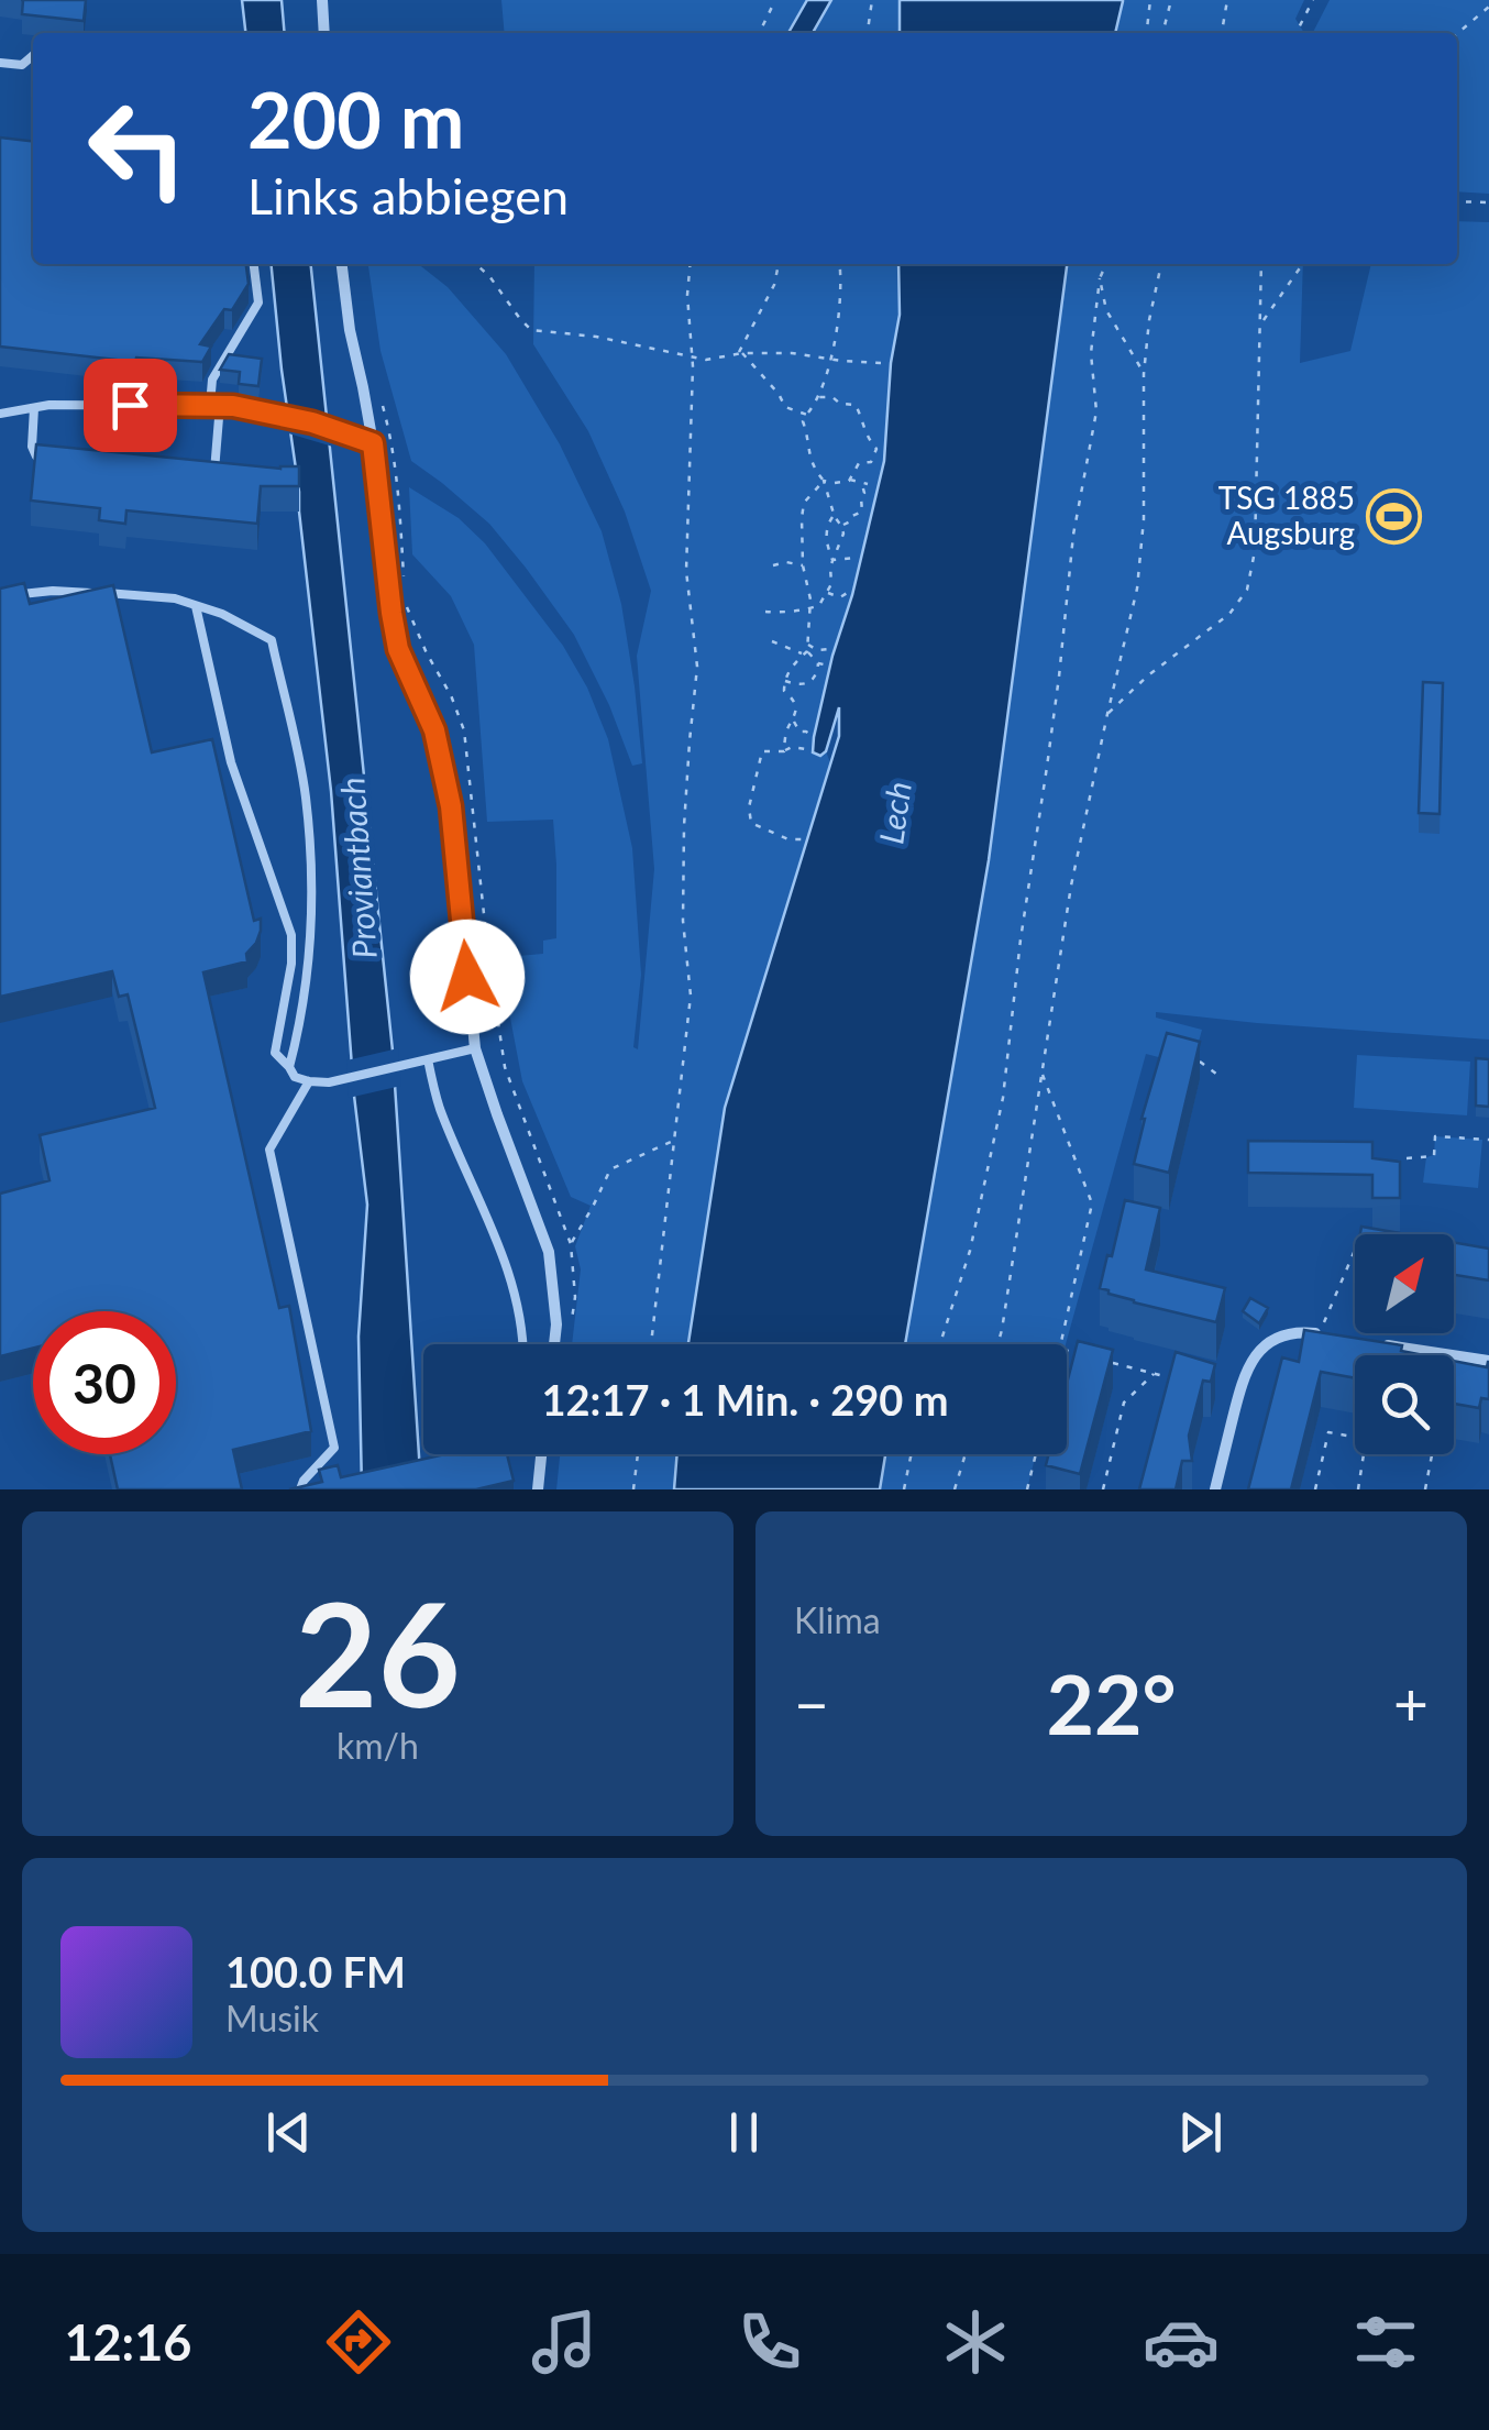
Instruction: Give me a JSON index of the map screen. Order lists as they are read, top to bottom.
{
  "water": ["Lech", "Proviantbach"],
  "places": {
    "sports": ["TSG 1885 Augsburg"]
  },
  "north": "top right",
  "page": {
    "turn": ["200 m", "Links abbiegen"],
    "limit": "30",
    "trip": "12:17 · 1 Min. · 290 m",
    "tile": [
      ["26", "km/h"],
      "Klima"
    ],
    "heat": ["−", "22°", "+"],
    "song": ["100.0 FM", "Musik"],
    "tabs": "12:16"
  }
}
